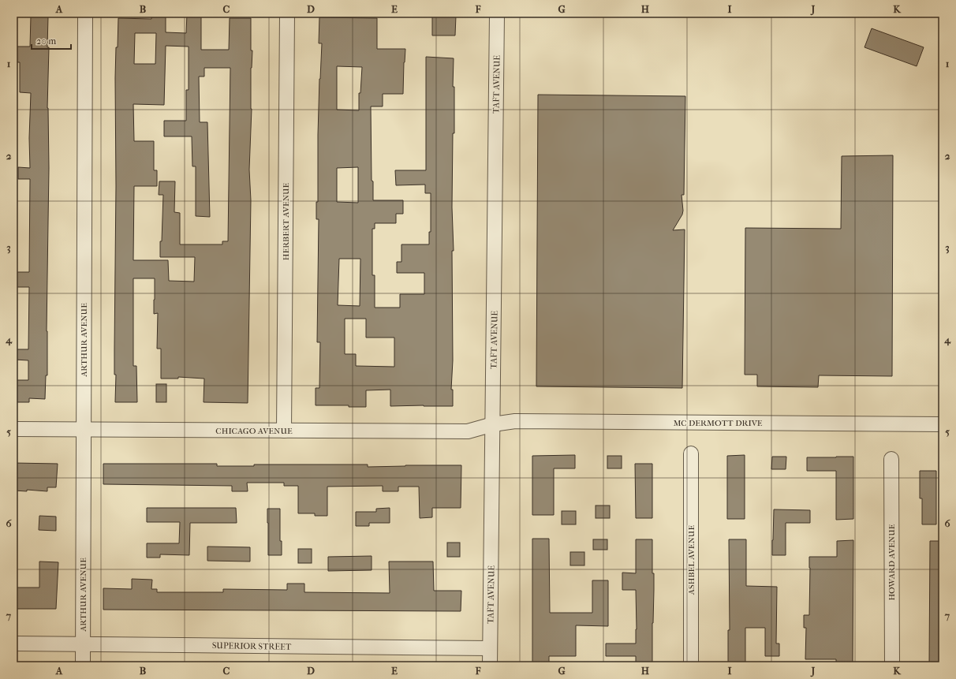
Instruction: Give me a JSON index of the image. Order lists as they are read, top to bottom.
{
  "streets": {
    "street": [
      "TAFT AVENUE",
      "HERBERT AVENUE",
      "ARTHUR AVENUE",
      "MC DERMOTT DRIVE",
      "CHICAGO AVENUE",
      "ASHBEL AVENUE",
      "HOWARD AVENUE",
      "SUPERIOR STREET"
    ]
  },
  "crossings": [
    ["TAFT AVENUE", "MC DERMOTT DRIVE"],
    ["TAFT AVENUE", "CHICAGO AVENUE"],
    ["TAFT AVENUE", "SUPERIOR STREET"],
    ["HERBERT AVENUE", "CHICAGO AVENUE"],
    ["ARTHUR AVENUE", "CHICAGO AVENUE"],
    ["ARTHUR AVENUE", "SUPERIOR STREET"],
    ["MC DERMOTT DRIVE", "CHICAGO AVENUE"]
  ],
  "scale_bar": "20 m",
  "grid": {
    "columns": [
      "A",
      "B",
      "C",
      "D",
      "E",
      "F",
      "G",
      "H",
      "I",
      "J",
      "K"
    ],
    "rows": [
      "1",
      "2",
      "3",
      "4",
      "5",
      "6",
      "7"
    ]
  }
}
